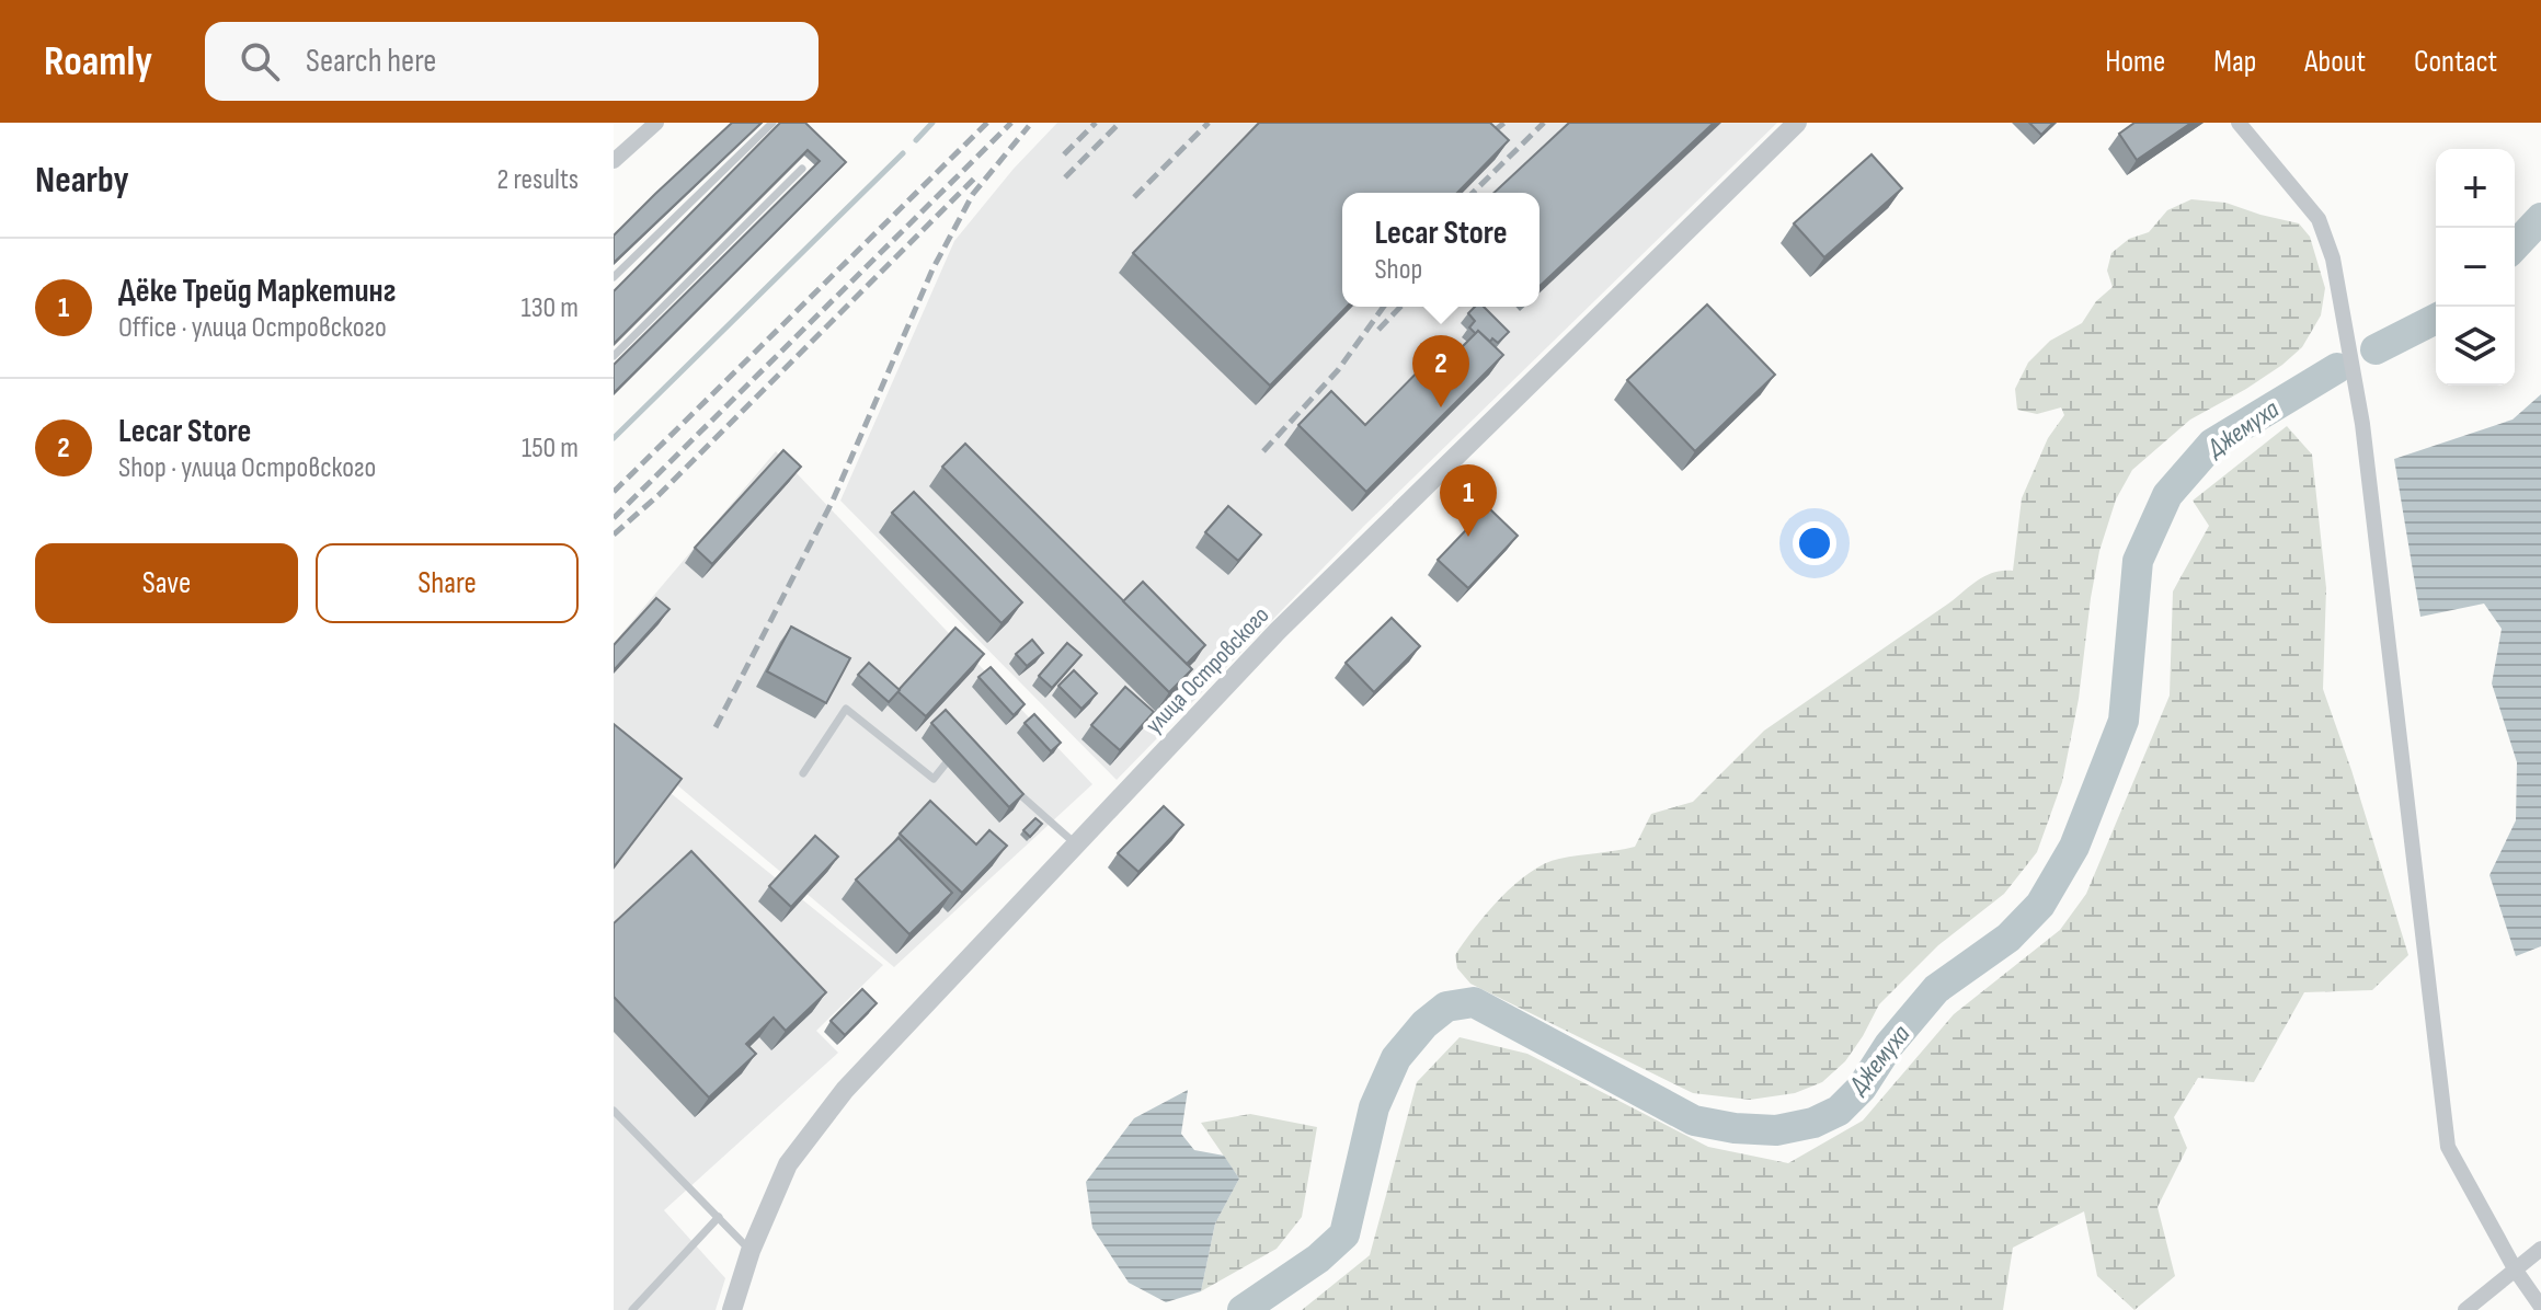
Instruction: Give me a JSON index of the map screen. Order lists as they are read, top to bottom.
{
  "streets": {
    "street": ["улица Островского"]
  },
  "water": ["Джемуха"],
  "page": {
    "header": "Roamly",
    "search": "Search here",
    "nav": [
      "Home",
      "Map",
      "About",
      "Contact"
    ],
    "heading": ["Nearby", "2 results"],
    "map_buttons": ["+", "−"],
    "popup": ["Lecar Store", "Shop"],
    "list": [
      {
        "mark": "1",
        "name": "Дёке Трейд Маркетинг",
        "note": "Office · улица Островского",
        "value": "130 m"
      },
      {
        "mark": "2",
        "name": "Lecar Store",
        "note": "Shop · улица Островского",
        "value": "150 m"
      }
    ],
    "pins": ["2", "1"],
    "buttons": ["Save", "Share"]
  }
}
